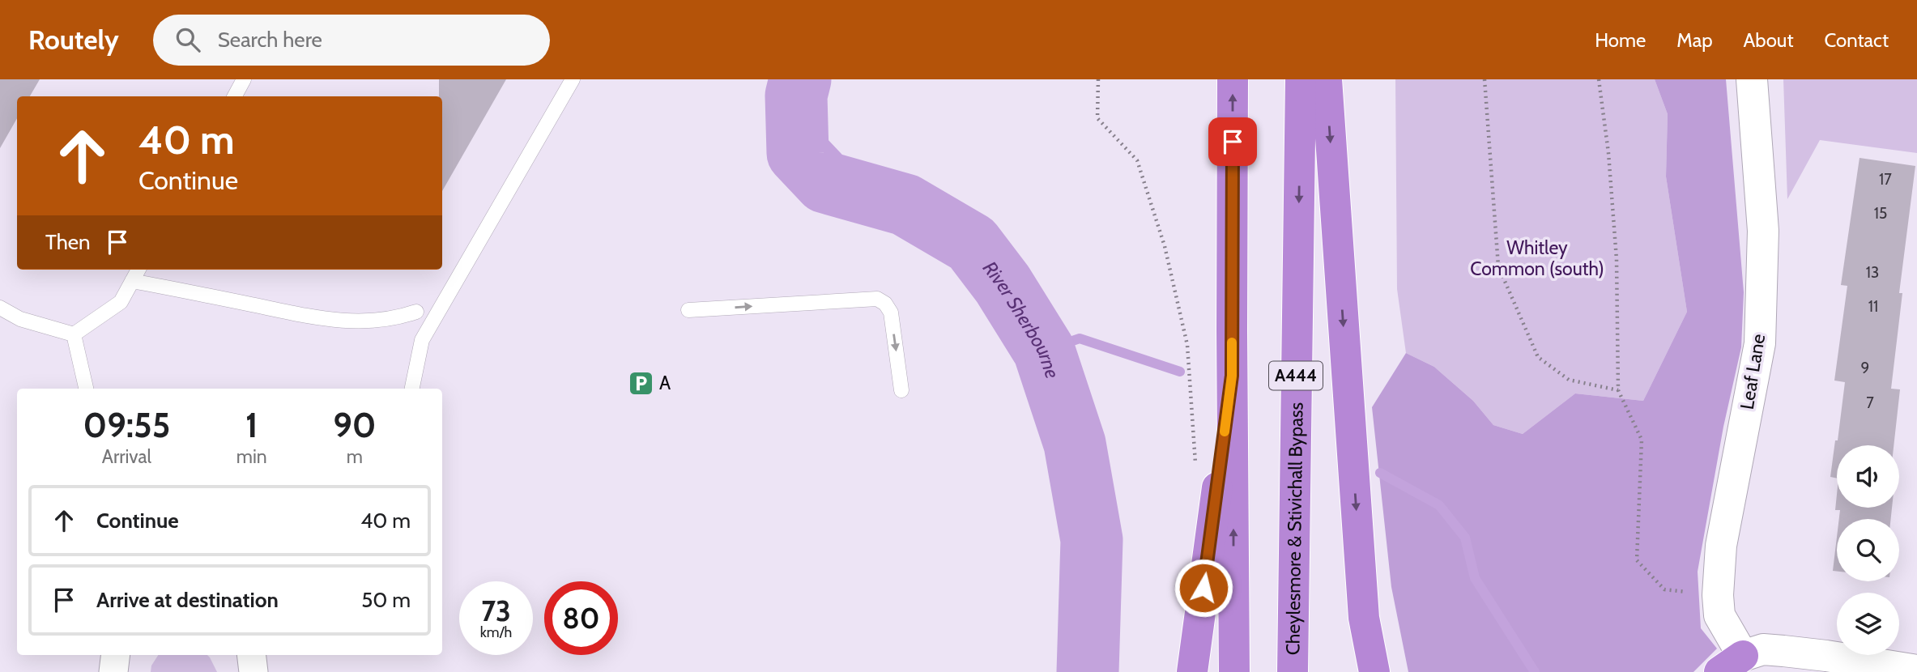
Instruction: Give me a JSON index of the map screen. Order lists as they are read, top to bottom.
{
  "streets": {
    "highway": ["A444", "Cheylesmore & Stivichall Bypass"],
    "street": ["Leaf Lane"]
  },
  "water": ["River Sherbourne"],
  "parks": ["Whitley Common (south)"],
  "places": {
    "parking": ["A"]
  },
  "house_numbers": [
    "17",
    "15",
    "13",
    "11",
    "9",
    "7"
  ],
  "page": {
    "header": "Routely",
    "search": "Search here",
    "nav": [
      "Home",
      "Map",
      "About",
      "Contact"
    ],
    "turn": ["40 m", "Continue"],
    "then": "Then",
    "eta": [
      "09:55",
      "Arrival",
      "1",
      "min",
      "90",
      "m"
    ],
    "list": [
      {
        "name": "Continue",
        "value": "40 m"
      },
      {
        "name": "Arrive at destination",
        "value": "50 m"
      }
    ],
    "speed": "73 km/h",
    "limit": "80"
  }
}
